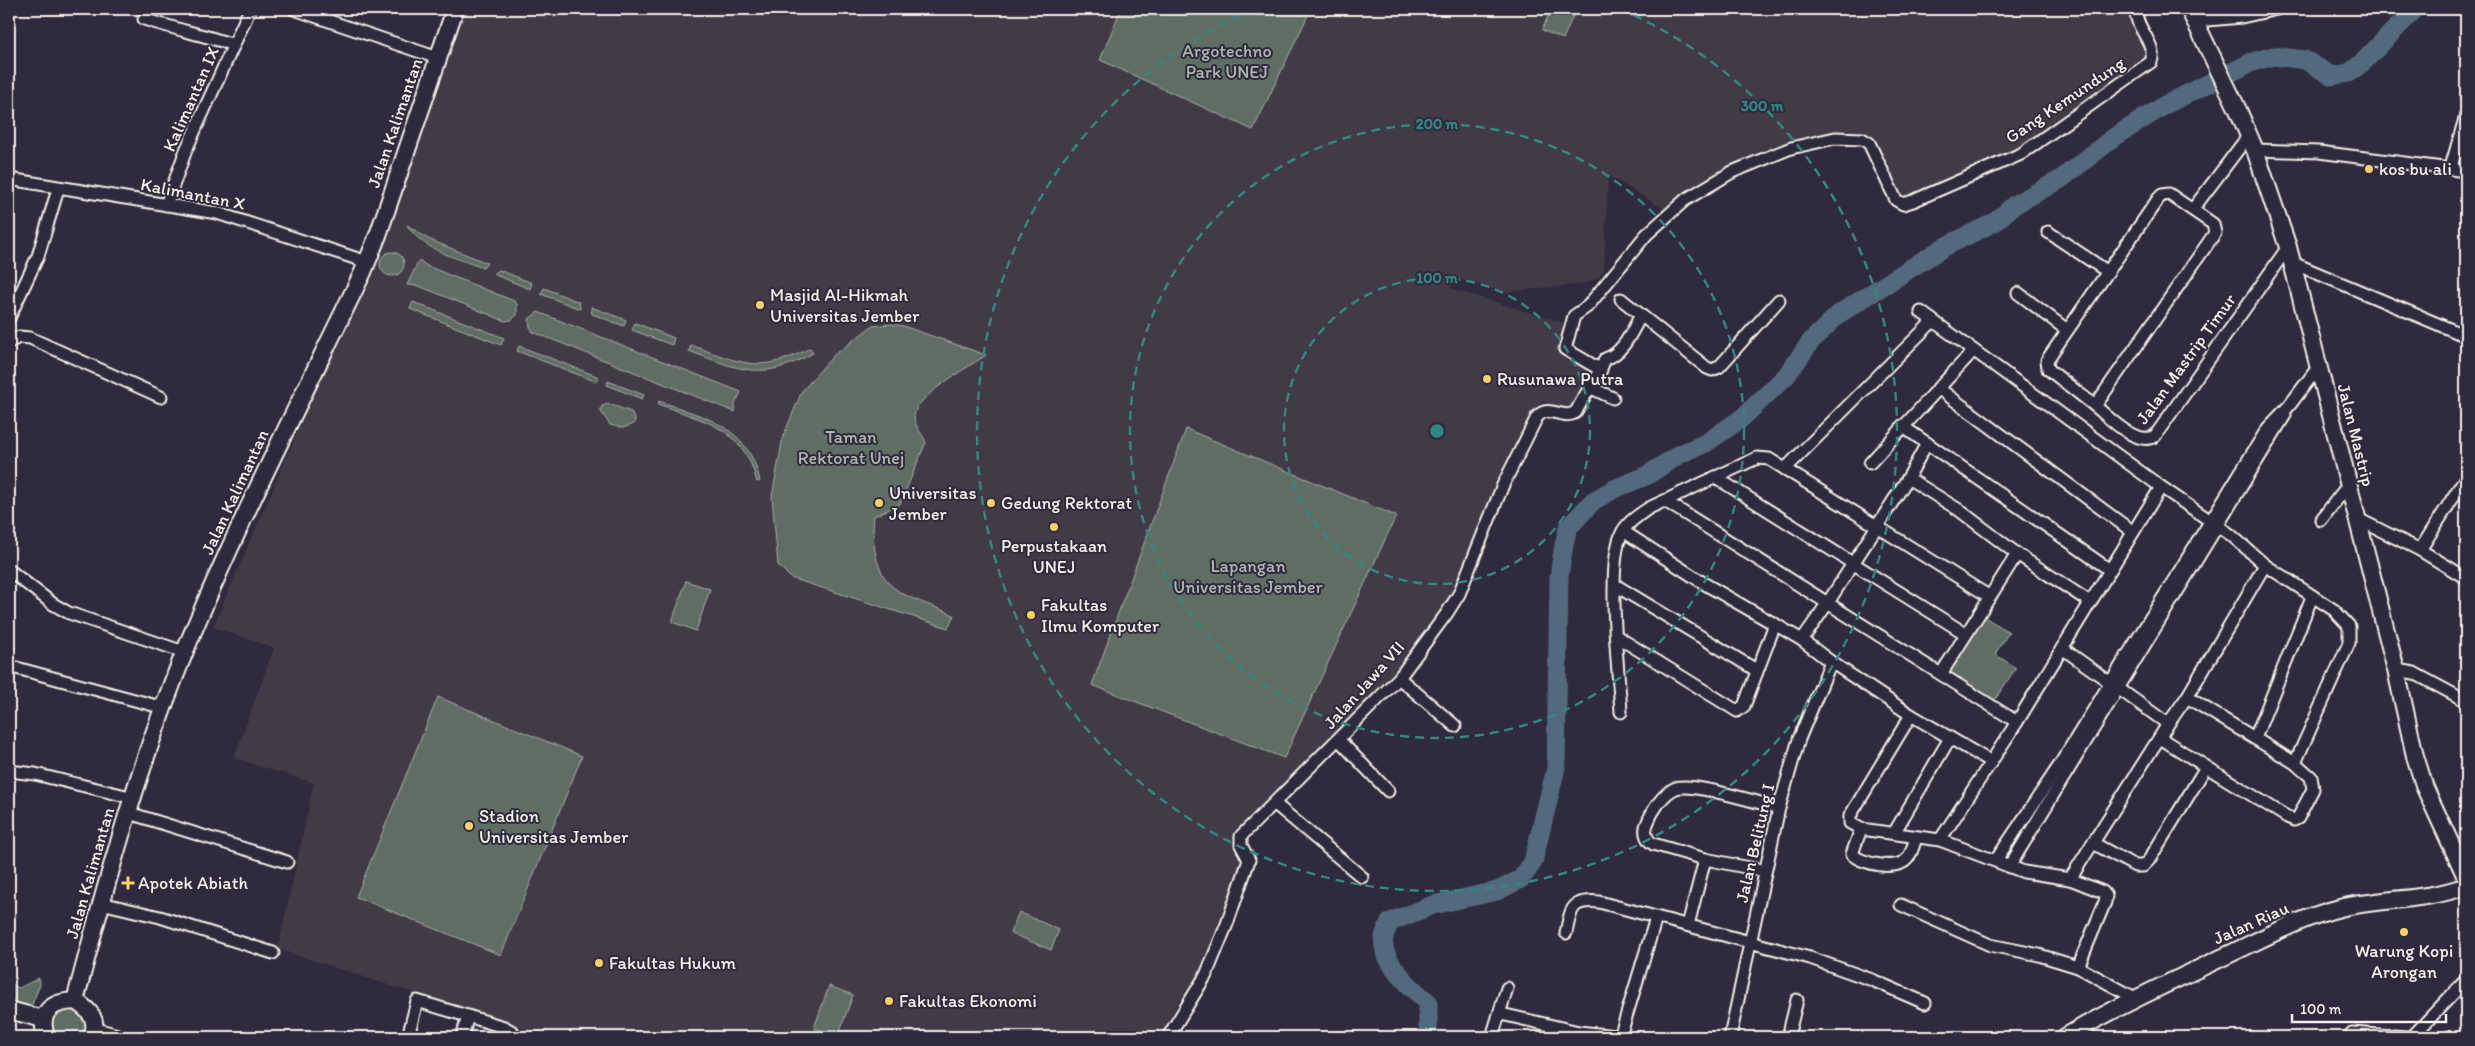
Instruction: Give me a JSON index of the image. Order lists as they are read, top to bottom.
{
  "streets": {
    "main road": ["Jalan Kalimantan", "Jalan Mastrip", "Jalan Riau"],
    "street": [
      "Kalimantan IX",
      "Gang Kemundung",
      "Kalimantan X",
      "Jalan Mastrip Timur",
      "Jalan Jawa VII",
      "Jalan Belitung I"
    ]
  },
  "crossings": [
    ["Kalimantan IX", "Kalimantan X"],
    ["Gang Kemundung", "Jalan Jawa VII"],
    ["Jalan Kalimantan", "Kalimantan X"],
    ["Jalan Mastrip Timur", "Jalan Mastrip"]
  ],
  "parks": ["Argotechno Park UNEJ", "Taman Rektorat Unej", "Lapangan Universitas Jember"],
  "places": {
    "other": [
      "kos bu ali",
      "Masjid Al-Hikmah Universitas Jember",
      "Rusunawa Putra",
      "Universitas Jember",
      "Gedung Rektorat",
      "Perpustakaan UNEJ",
      "Fakultas Ilmu Komputer",
      "Stadion Universitas Jember",
      "Warung Kopi Arongan",
      "Fakultas Hukum",
      "Fakultas Ekonomi"
    ],
    "health": ["Apotek Abiath"]
  },
  "scale_bar": "100 m",
  "rings": ["300 m", "200 m", "100 m"]
}
